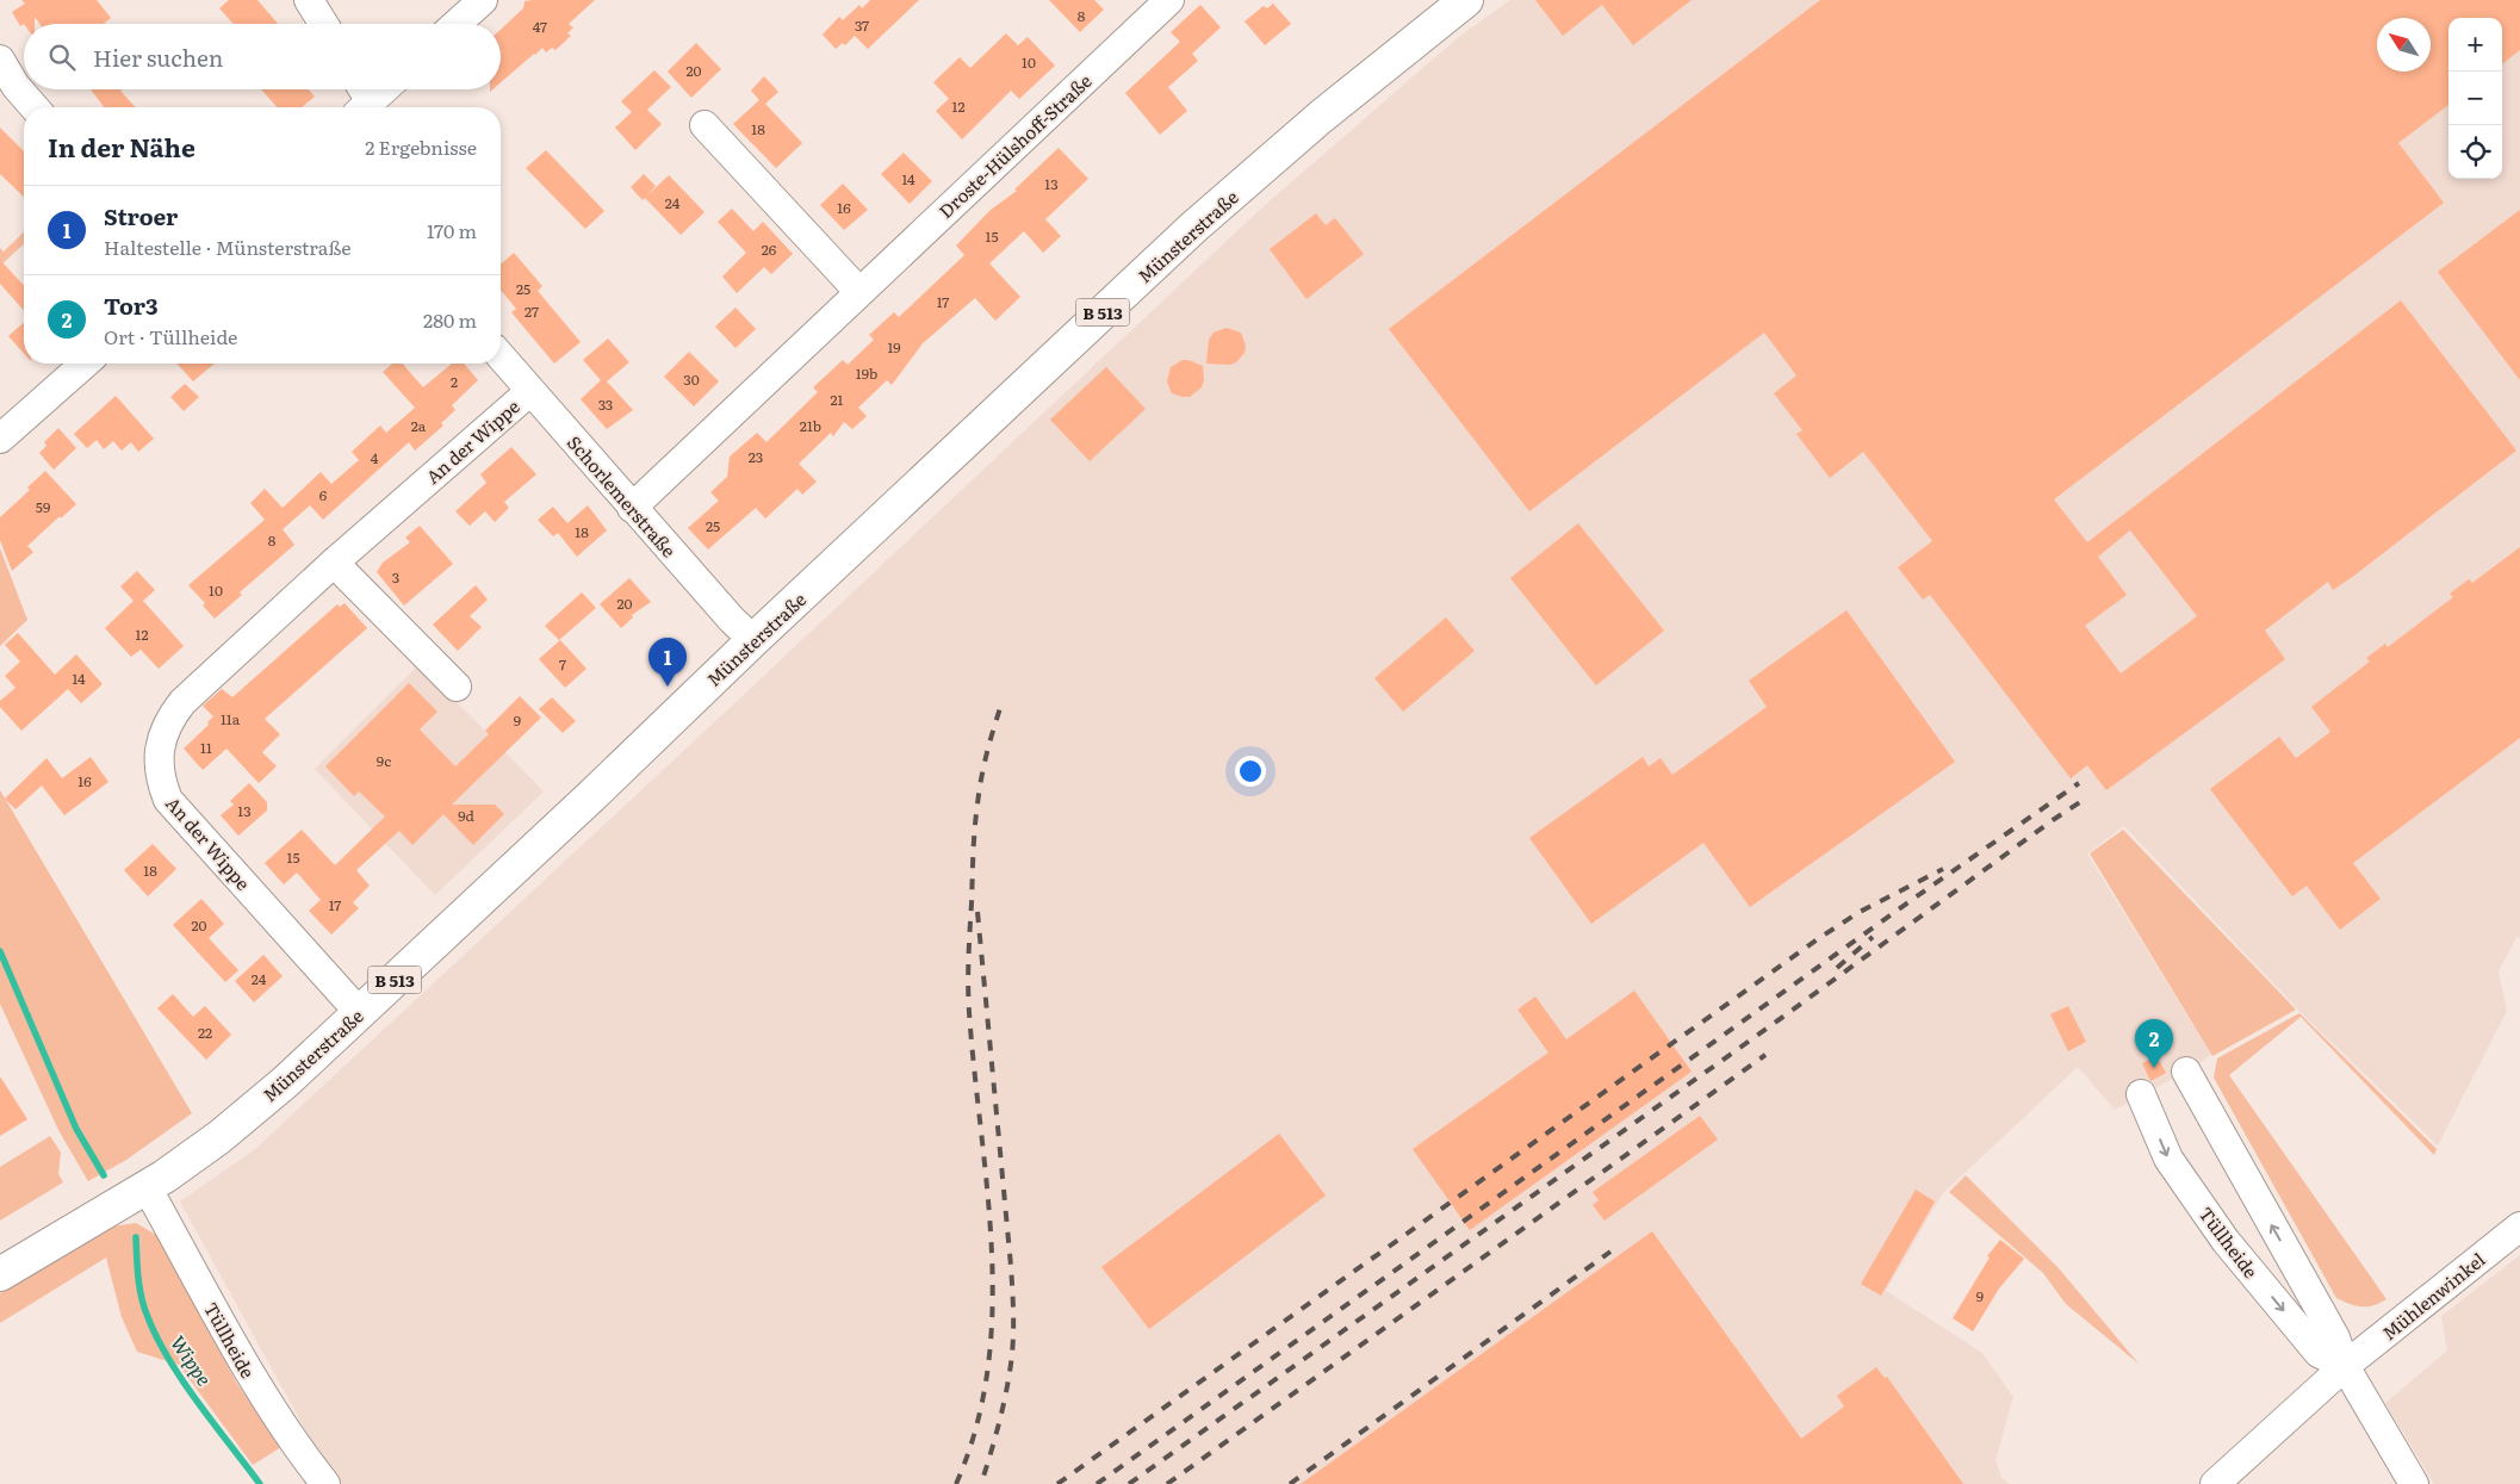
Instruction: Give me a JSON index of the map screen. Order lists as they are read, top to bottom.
{
  "streets": {
    "main road": ["Münsterstraße", "B 513"],
    "street": [
      "Droste-Hülshoff-Straße",
      "An der Wippe",
      "Schorlemerstraße",
      "Tüllheide",
      "Mühlenwinkel"
    ]
  },
  "crossings": [
    ["Droste-Hülshoff-Straße", "Schorlemerstraße"],
    ["Münsterstraße", "An der Wippe"],
    ["Münsterstraße", "Schorlemerstraße"],
    ["Münsterstraße", "Tüllheide"],
    ["An der Wippe", "Schorlemerstraße"],
    ["Tüllheide", "Mühlenwinkel"]
  ],
  "water": ["Wippe"],
  "house_numbers": [
    "8",
    "37",
    "47",
    "10",
    "20",
    "12",
    "18",
    "14",
    "13",
    "24",
    "16",
    "15",
    "26",
    "25",
    "17",
    "27",
    "19",
    "19b",
    "30",
    "2",
    "21",
    "33",
    "2a",
    "21b",
    "23",
    "4",
    "6",
    "59",
    "25",
    "18",
    "8",
    "3",
    "10",
    "20",
    "12",
    "7",
    "14",
    "11a",
    "9",
    "11",
    "9c",
    "16",
    "13",
    "9d",
    "15",
    "18",
    "17",
    "20",
    "24",
    "22",
    "9"
  ],
  "north": "top left",
  "page": {
    "map_buttons": ["+", "−"],
    "search": "Hier suchen",
    "heading": ["In der Nähe", "2 Ergebnisse"],
    "list": [
      {
        "mark": "1",
        "name": "Stroer",
        "note": "Haltestelle · Münsterstraße",
        "value": "170 m"
      },
      {
        "mark": "2",
        "name": "Tor3",
        "note": "Ort · Tüllheide",
        "value": "280 m"
      }
    ],
    "pins": ["1", "2"]
  }
}
